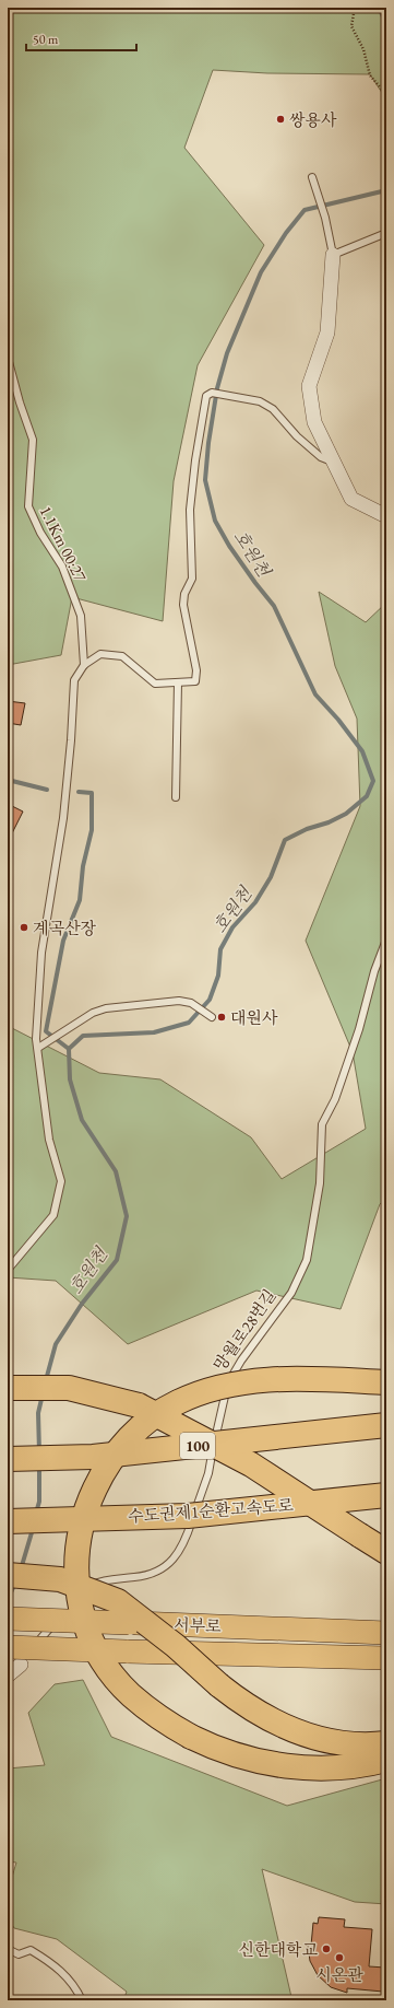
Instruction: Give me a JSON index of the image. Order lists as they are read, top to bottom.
{
  "streets": {
    "highway": ["100", "수도권제1순환고속도로", "서부로"],
    "lane": ["1.1Km 00:27", "망월로28번길"]
  },
  "water": ["호원천"],
  "places": [
    "쌍용사",
    "계곡산장",
    "대원사",
    "신한대학교",
    "시온관"
  ],
  "scale_bar": "50 m"
}
